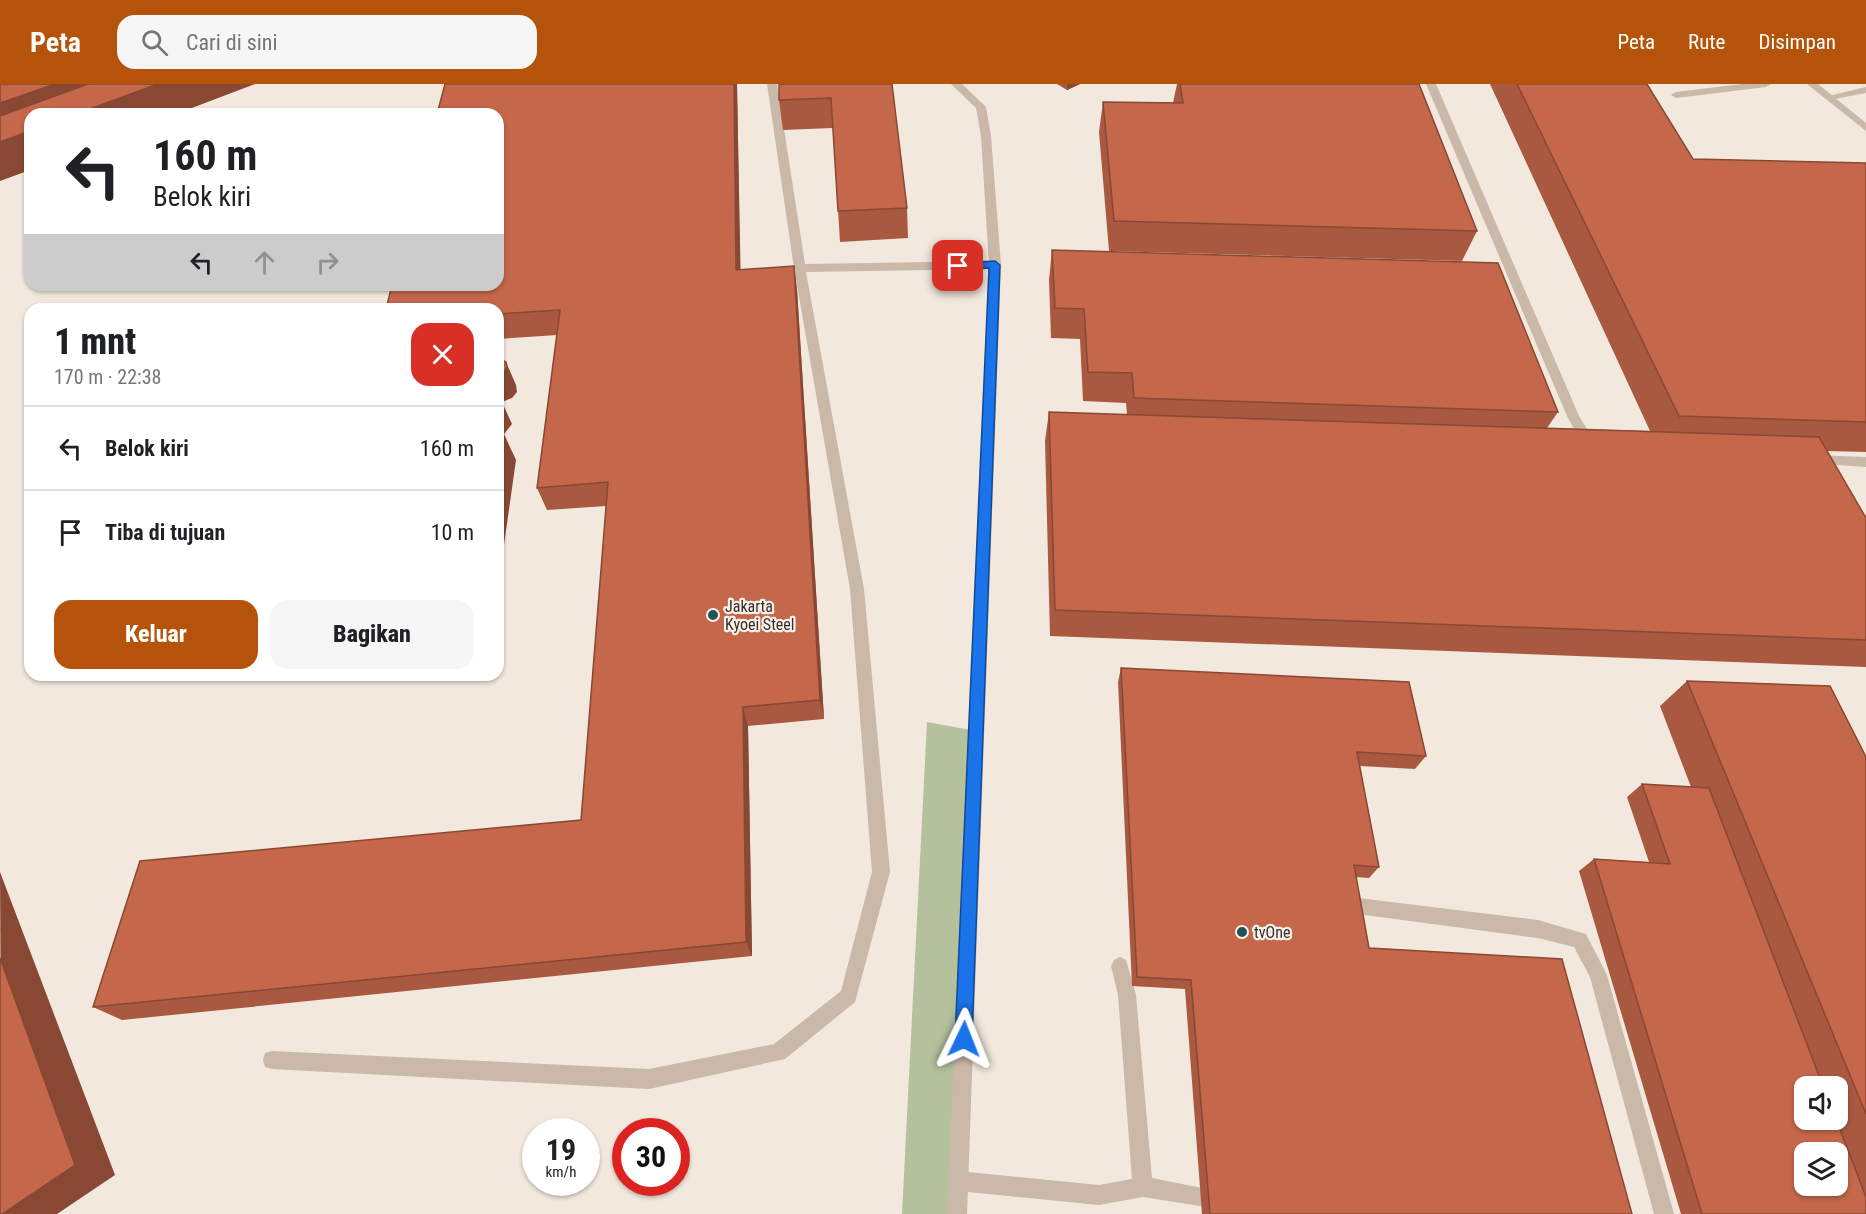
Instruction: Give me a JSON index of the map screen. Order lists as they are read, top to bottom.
{
  "places": ["Jakarta Kyoei Steel", "tvOne"],
  "page": {
    "header": "Peta",
    "search": "Cari di sini",
    "nav": ["Peta", "Rute", "Disimpan"],
    "turn": ["160 m", "Belok kiri"],
    "heading": ["1 mnt", "170 m · 22:38"],
    "list": [
      {
        "name": "Belok kiri",
        "value": "160 m"
      },
      {
        "name": "Tiba di tujuan",
        "value": "10 m"
      }
    ],
    "buttons": ["Keluar", "Bagikan"],
    "speed": "19 km/h",
    "limit": "30"
  }
}
